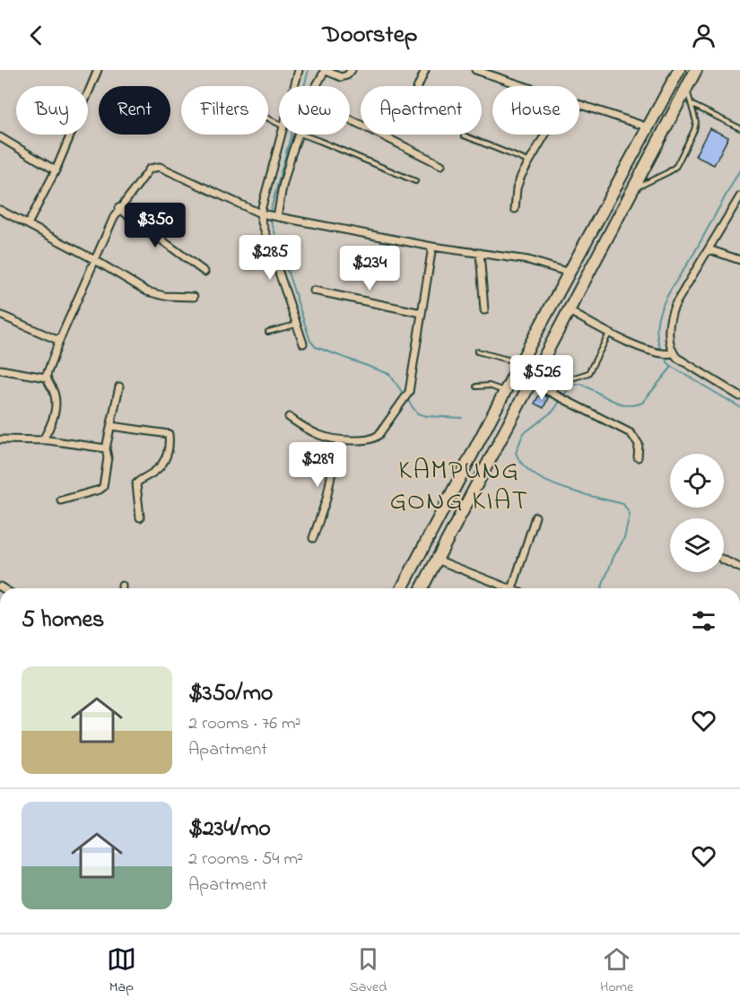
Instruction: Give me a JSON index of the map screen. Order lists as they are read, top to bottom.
{
  "districts": ["KAMPUNG GONG KIAT"],
  "page": {
    "header": "Doorstep",
    "chip": [
      "Buy",
      "Rent",
      "Filters",
      "New",
      "Apartment",
      "House"
    ],
    "price": [
      "$350",
      "$285",
      "$234",
      "$526",
      "$289"
    ],
    "heading": "5 homes",
    "list": [
      {
        "name": "$350/mo",
        "note": "2 rooms · 76 m² · Apartment"
      },
      {
        "name": "$234/mo",
        "note": "2 rooms · 54 m² · Apartment"
      }
    ],
    "tabs": ["Map", "Saved", "Home"]
  }
}
